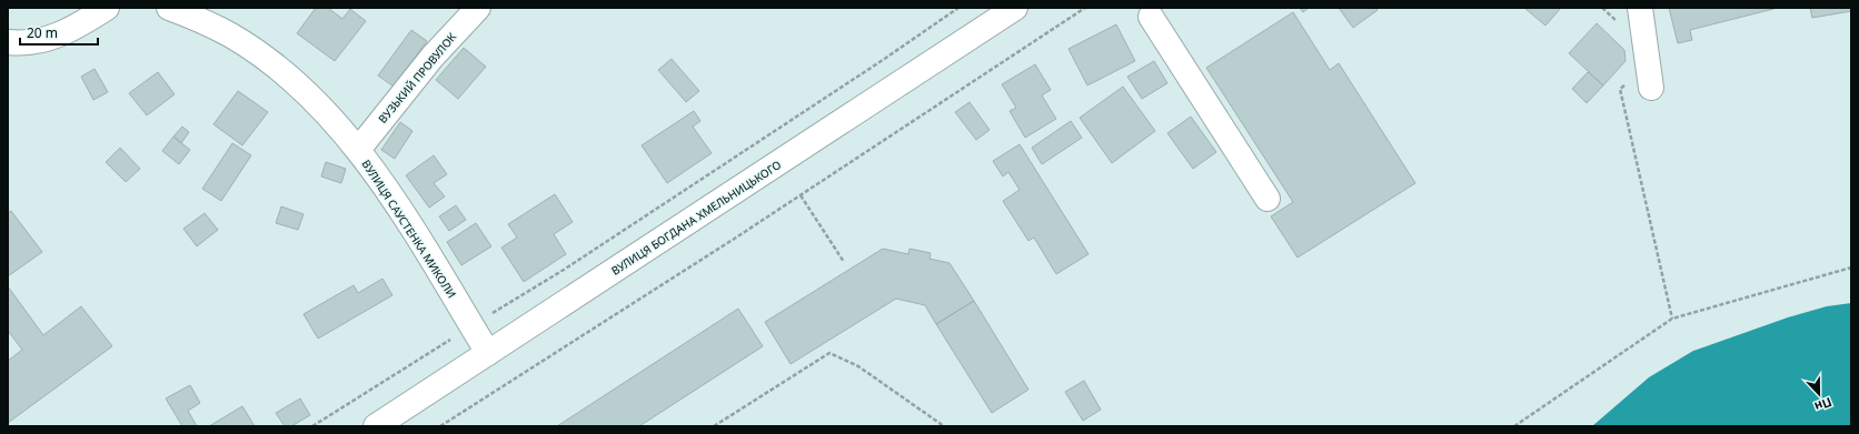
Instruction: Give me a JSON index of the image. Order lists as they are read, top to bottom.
{
  "streets": {
    "street": ["ВУЗЬКИЙ ПРОВУЛОК", "ВУЛИЦЯ БОГДАНА ХМЕЛЬНИЦЬКОГО", "ВУЛИЦЯ САУСТЕНКА МИКОЛИ"]
  },
  "crossings": [
    ["ВУЗЬКИЙ ПРОВУЛОК", "ВУЛИЦЯ САУСТЕНКА МИКОЛИ"],
    ["ВУЛИЦЯ БОГДАНА ХМЕЛЬНИЦЬКОГО", "ВУЛИЦЯ САУСТЕНКА МИКОЛИ"]
  ],
  "scale_bar": "20 m",
  "north": "bottom"
}
